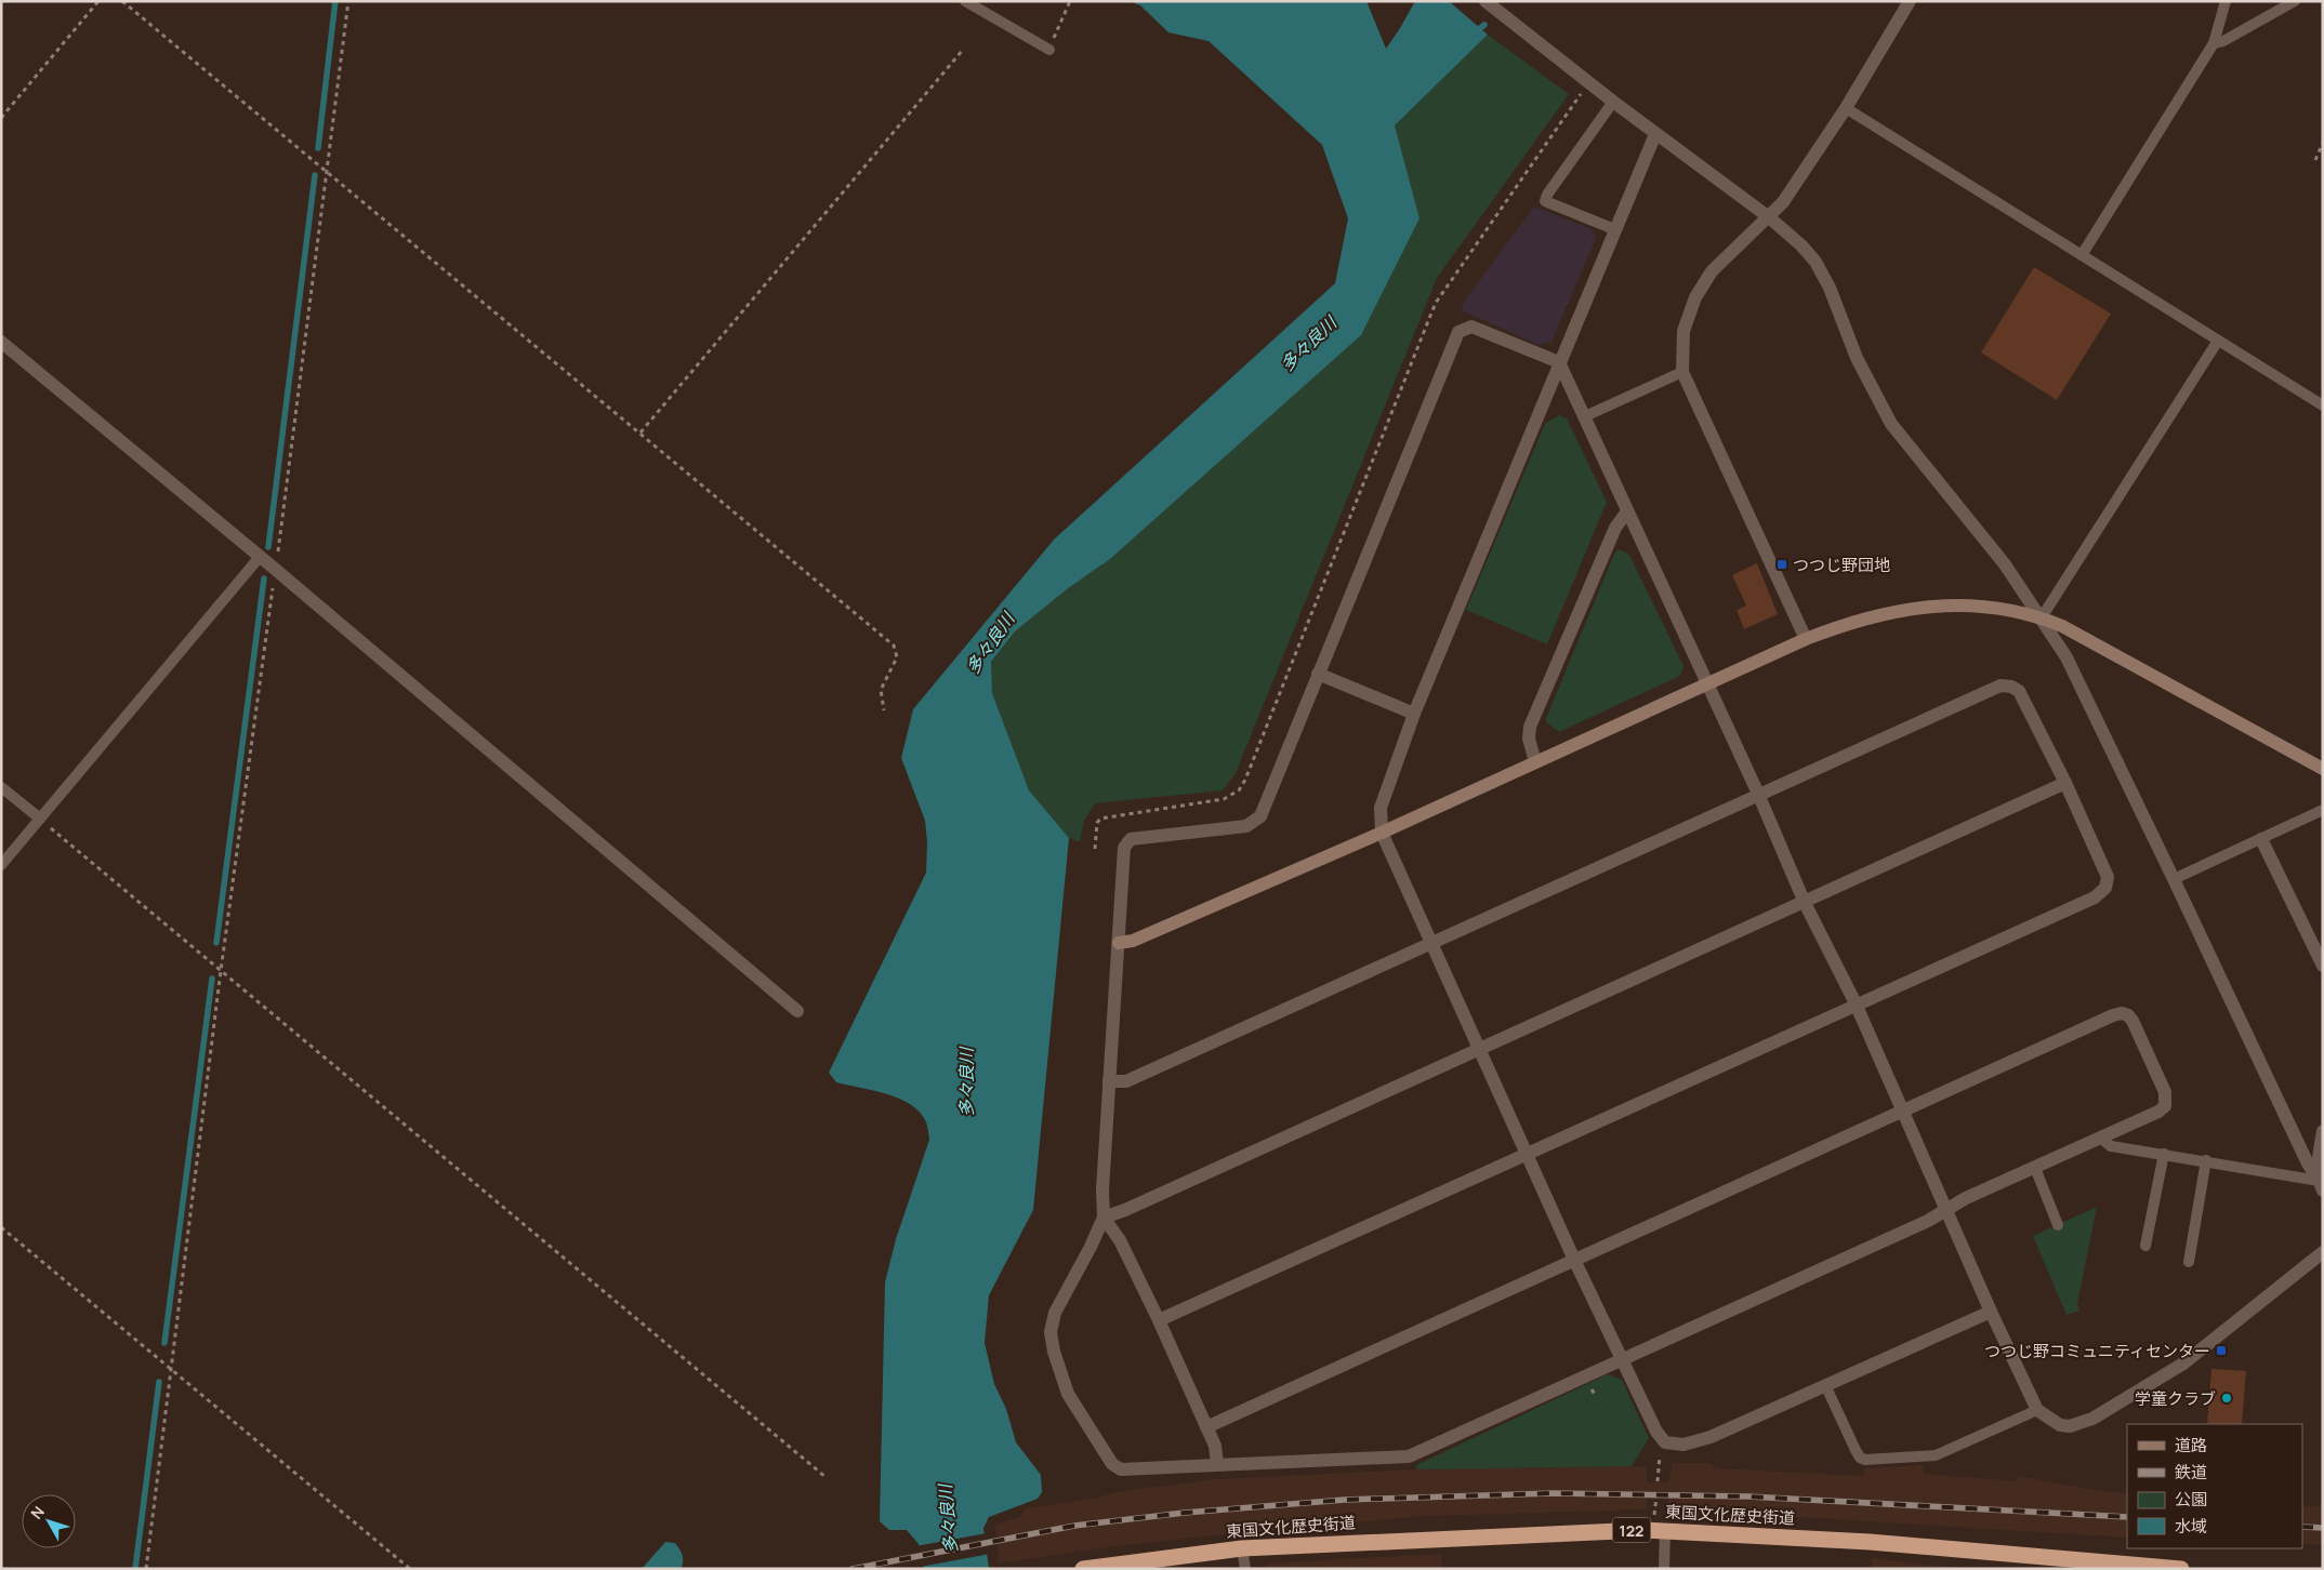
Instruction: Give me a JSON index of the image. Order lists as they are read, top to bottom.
{
  "streets": {
    "highway": ["東国文化歴史街道", "122"]
  },
  "water": ["多々良川"],
  "places": {
    "transit": ["つつじ野団地", "つつじ野コミュニティセンター"],
    "other": ["学童クラブ"]
  },
  "legend": [
    "道路",
    "鉄道",
    "公園",
    "水域"
  ],
  "north": "top left"
}
